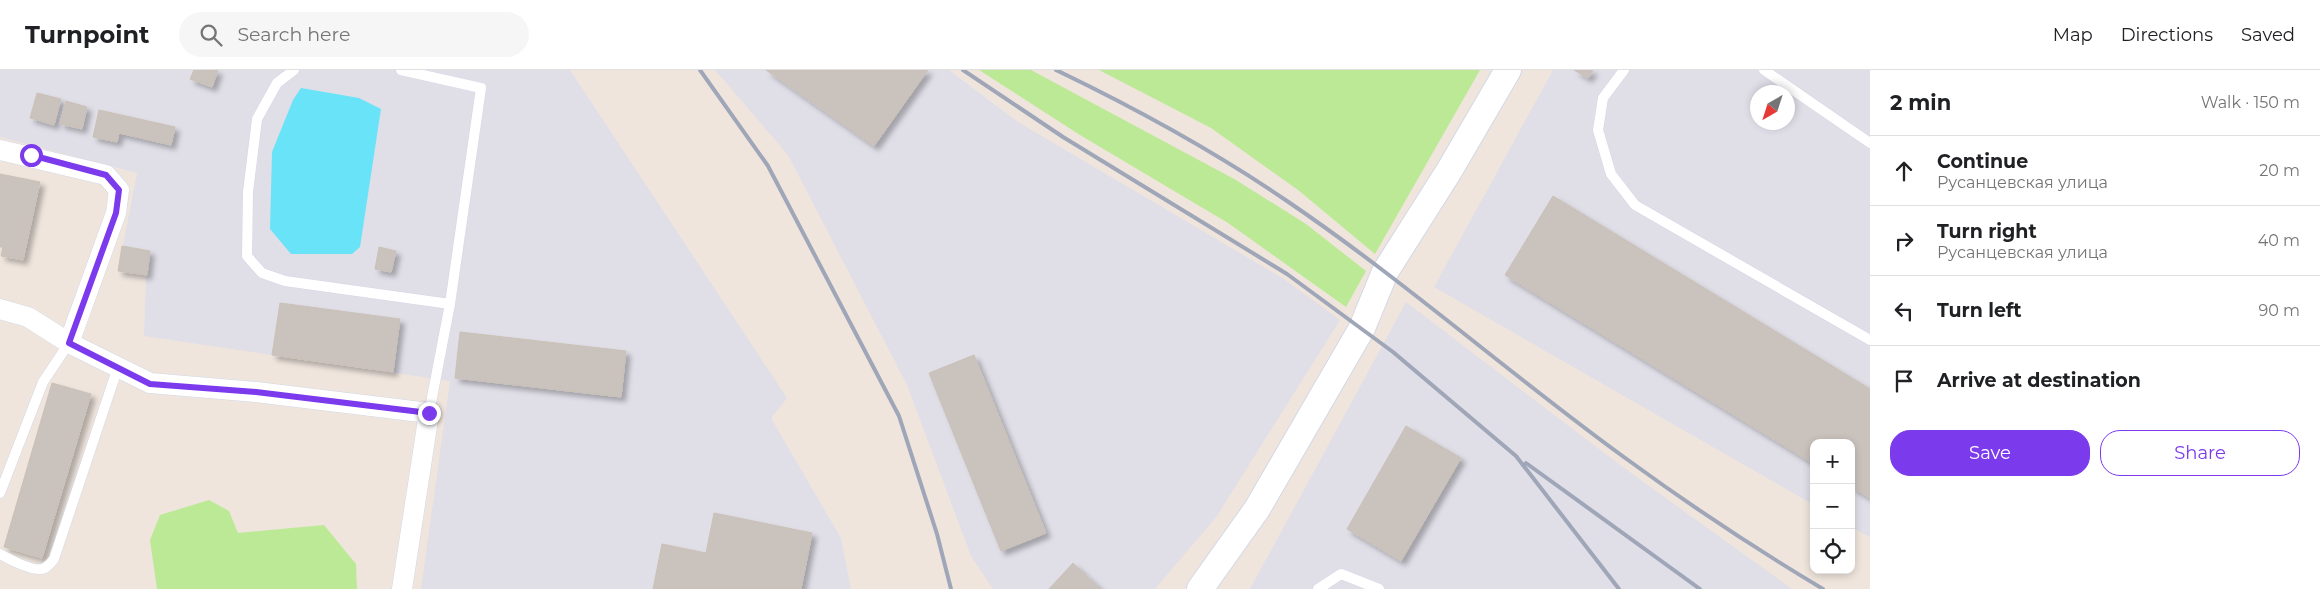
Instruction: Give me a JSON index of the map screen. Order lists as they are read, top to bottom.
{
  "north": "bottom left",
  "page": {
    "header": "Turnpoint",
    "search": "Search here",
    "nav": ["Map", "Directions", "Saved"],
    "heading": ["2 min", "Walk · 150 m"],
    "list": [
      ["Continue", "Русанцевская улица", "20 m"],
      ["Turn right", "Русанцевская улица", "40 m"],
      ["Turn left", "90 m"],
      "Arrive at destination"
    ],
    "buttons": ["Save", "Share"],
    "map_buttons": ["+", "−"]
  }
}
